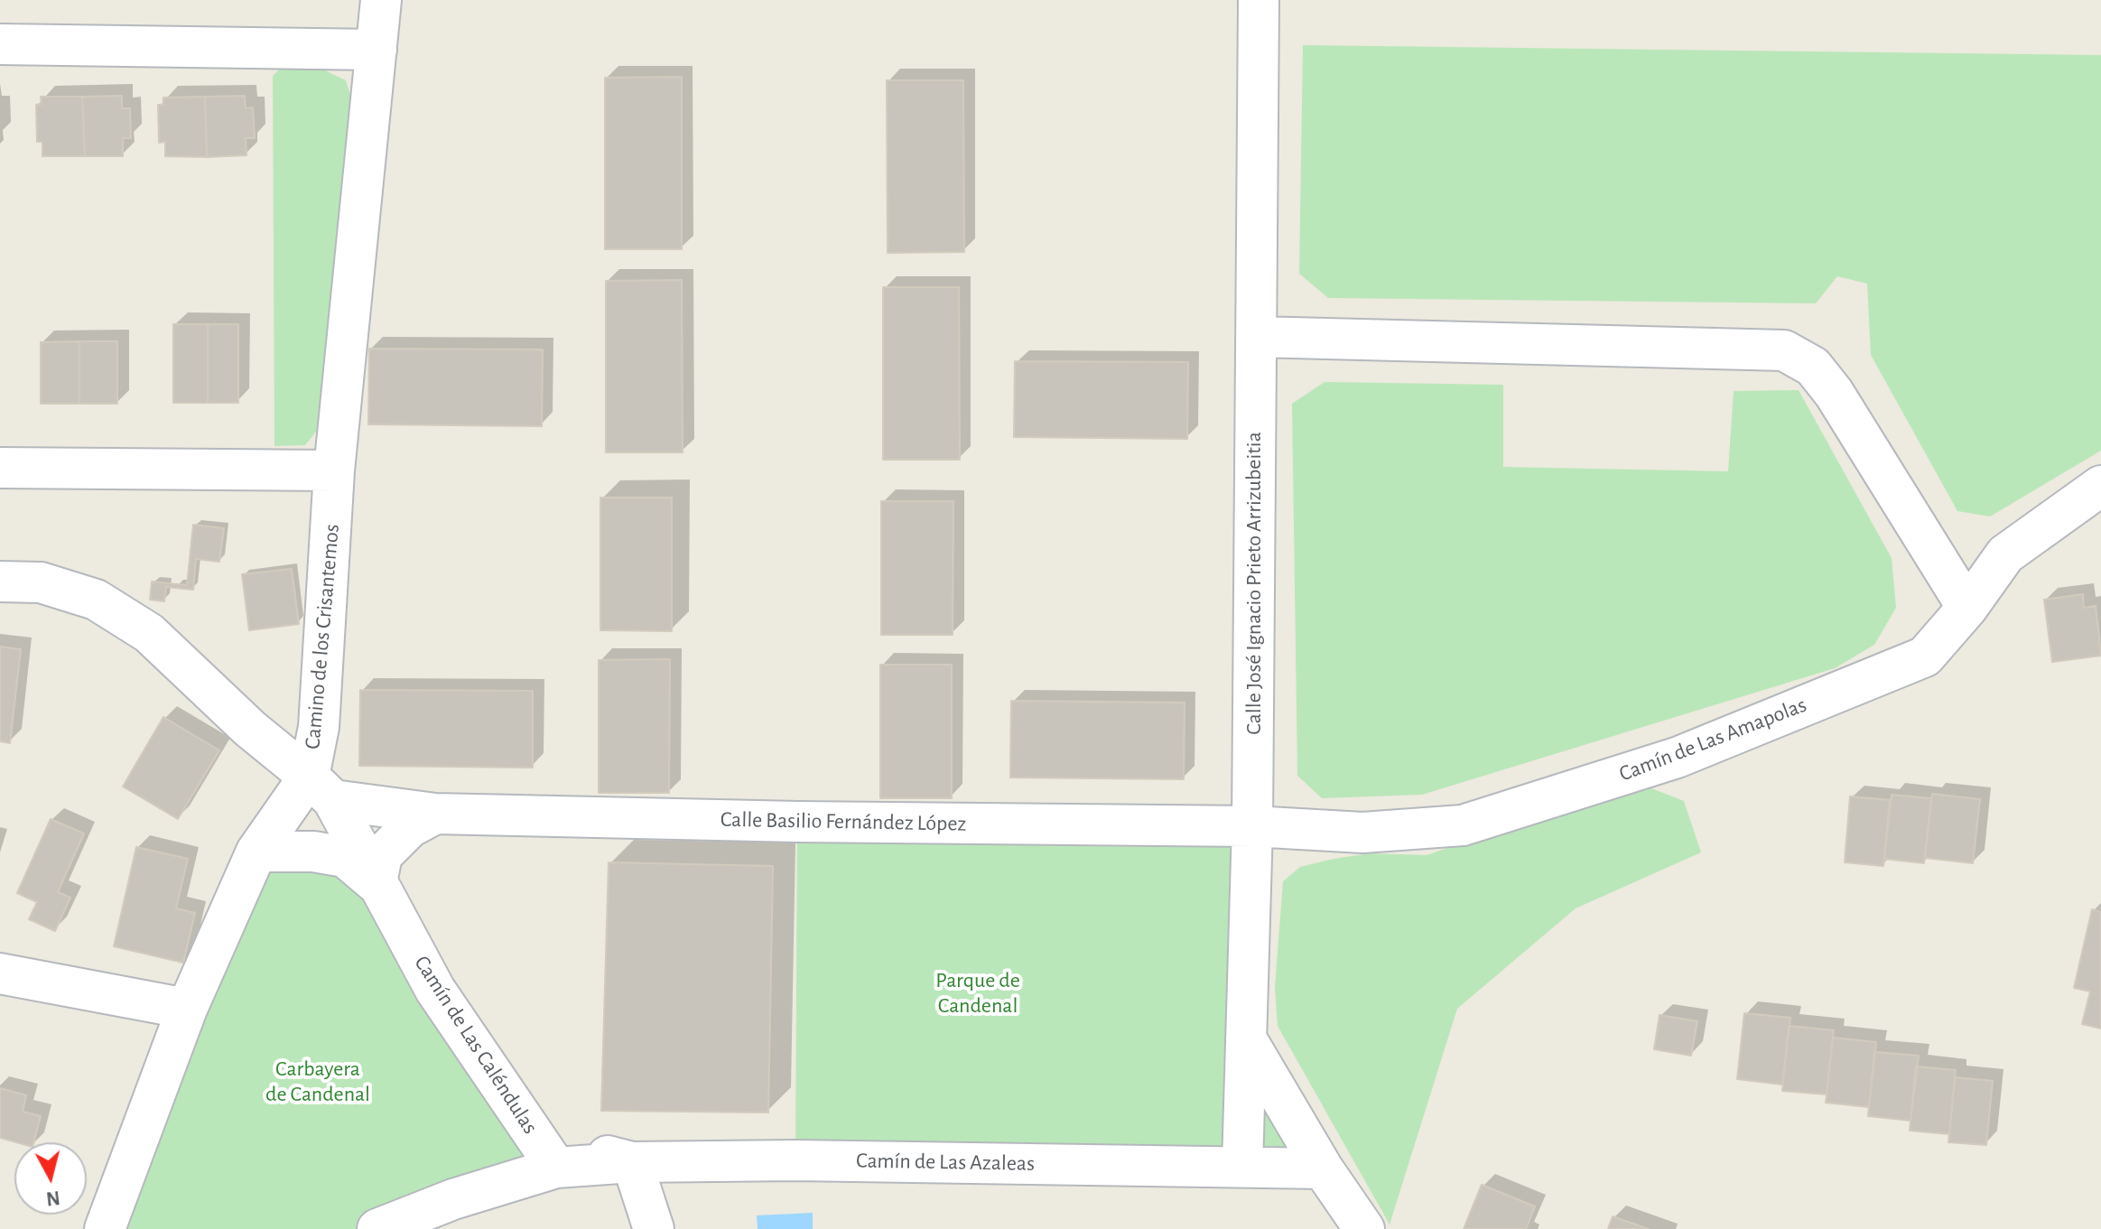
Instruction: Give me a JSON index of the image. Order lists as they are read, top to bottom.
{
  "streets": {
    "street": [
      "Calle José Ignacio Prieto Arrizubeitia",
      "Camino de los Crisantemos",
      "Camín de Las Amapolas",
      "Calle Basilio Fernández López",
      "Camín de Las Caléndulas",
      "Camín de Las Azaleas"
    ]
  },
  "crossings": [
    ["Calle José Ignacio Prieto Arrizubeitia", "Camín de Las Amapolas"],
    ["Calle José Ignacio Prieto Arrizubeitia", "Calle Basilio Fernández López"],
    ["Calle José Ignacio Prieto Arrizubeitia", "Camín de Las Azaleas"],
    ["Camino de los Crisantemos", "Calle Basilio Fernández López"],
    ["Camino de los Crisantemos", "Camín de Las Caléndulas"],
    ["Camín de Las Amapolas", "Calle Basilio Fernández López"],
    ["Calle Basilio Fernández López", "Camín de Las Caléndulas"],
    ["Camín de Las Caléndulas", "Camín de Las Azaleas"]
  ],
  "parks": ["Parque de Candenal", "Carbayera de Candenal"],
  "north": "bottom"
}
